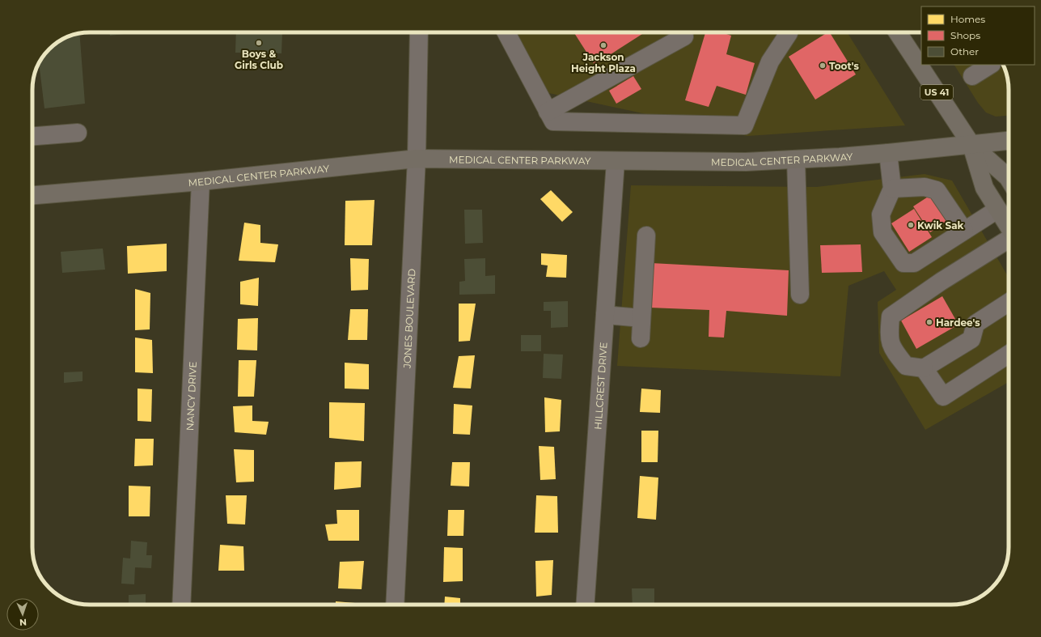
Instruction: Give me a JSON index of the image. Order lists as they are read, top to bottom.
{
  "streets": {
    "main road": ["US 41", "MEDICAL CENTER PARKWAY"],
    "street": ["JONES BOULEVARD", "HILLCREST DRIVE", "NANCY DRIVE"]
  },
  "crossings": [
    ["US 41", "MEDICAL CENTER PARKWAY"],
    ["MEDICAL CENTER PARKWAY", "JONES BOULEVARD"],
    ["MEDICAL CENTER PARKWAY", "HILLCREST DRIVE"],
    ["MEDICAL CENTER PARKWAY", "NANCY DRIVE"]
  ],
  "places": [
    "Boys & Girls Club",
    "Jackson Height Plaza",
    "Toot's",
    "Kwik Sak",
    "Hardee's"
  ],
  "legend": ["Homes", "Shops", "Other"],
  "north": "bottom"
}
